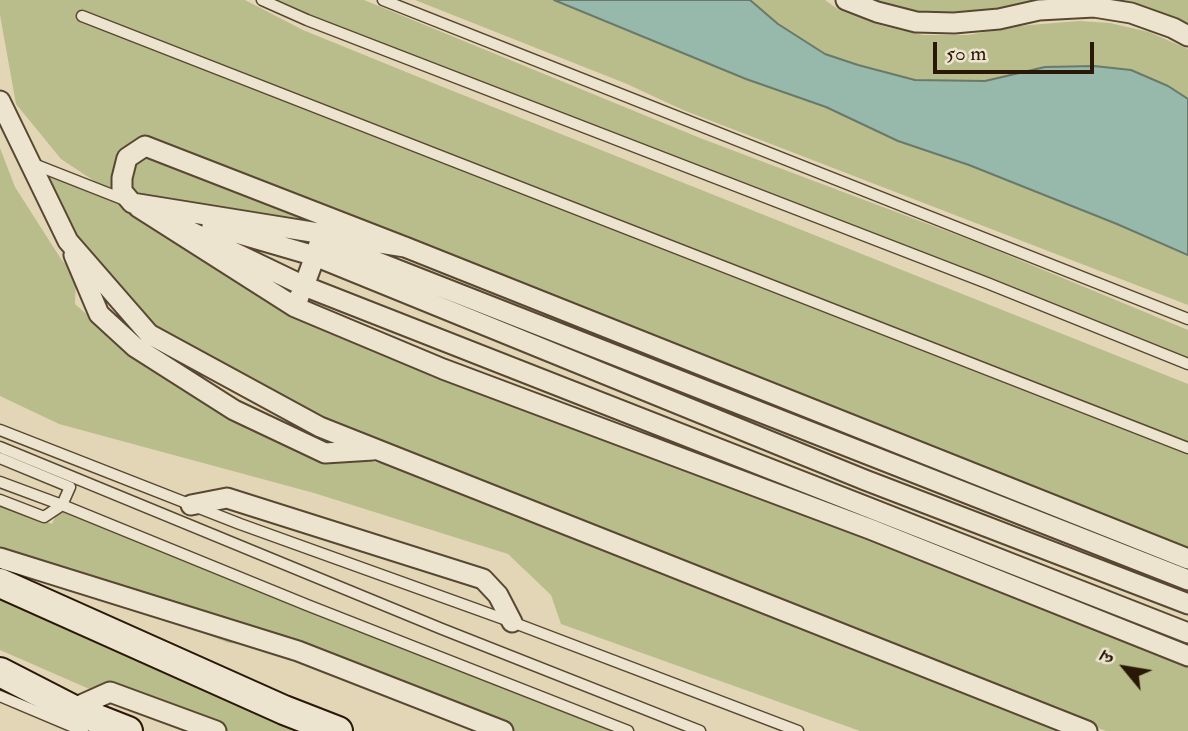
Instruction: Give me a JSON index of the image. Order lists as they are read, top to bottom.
{
  "scale_bar": "50 m",
  "north": "top left"
}
